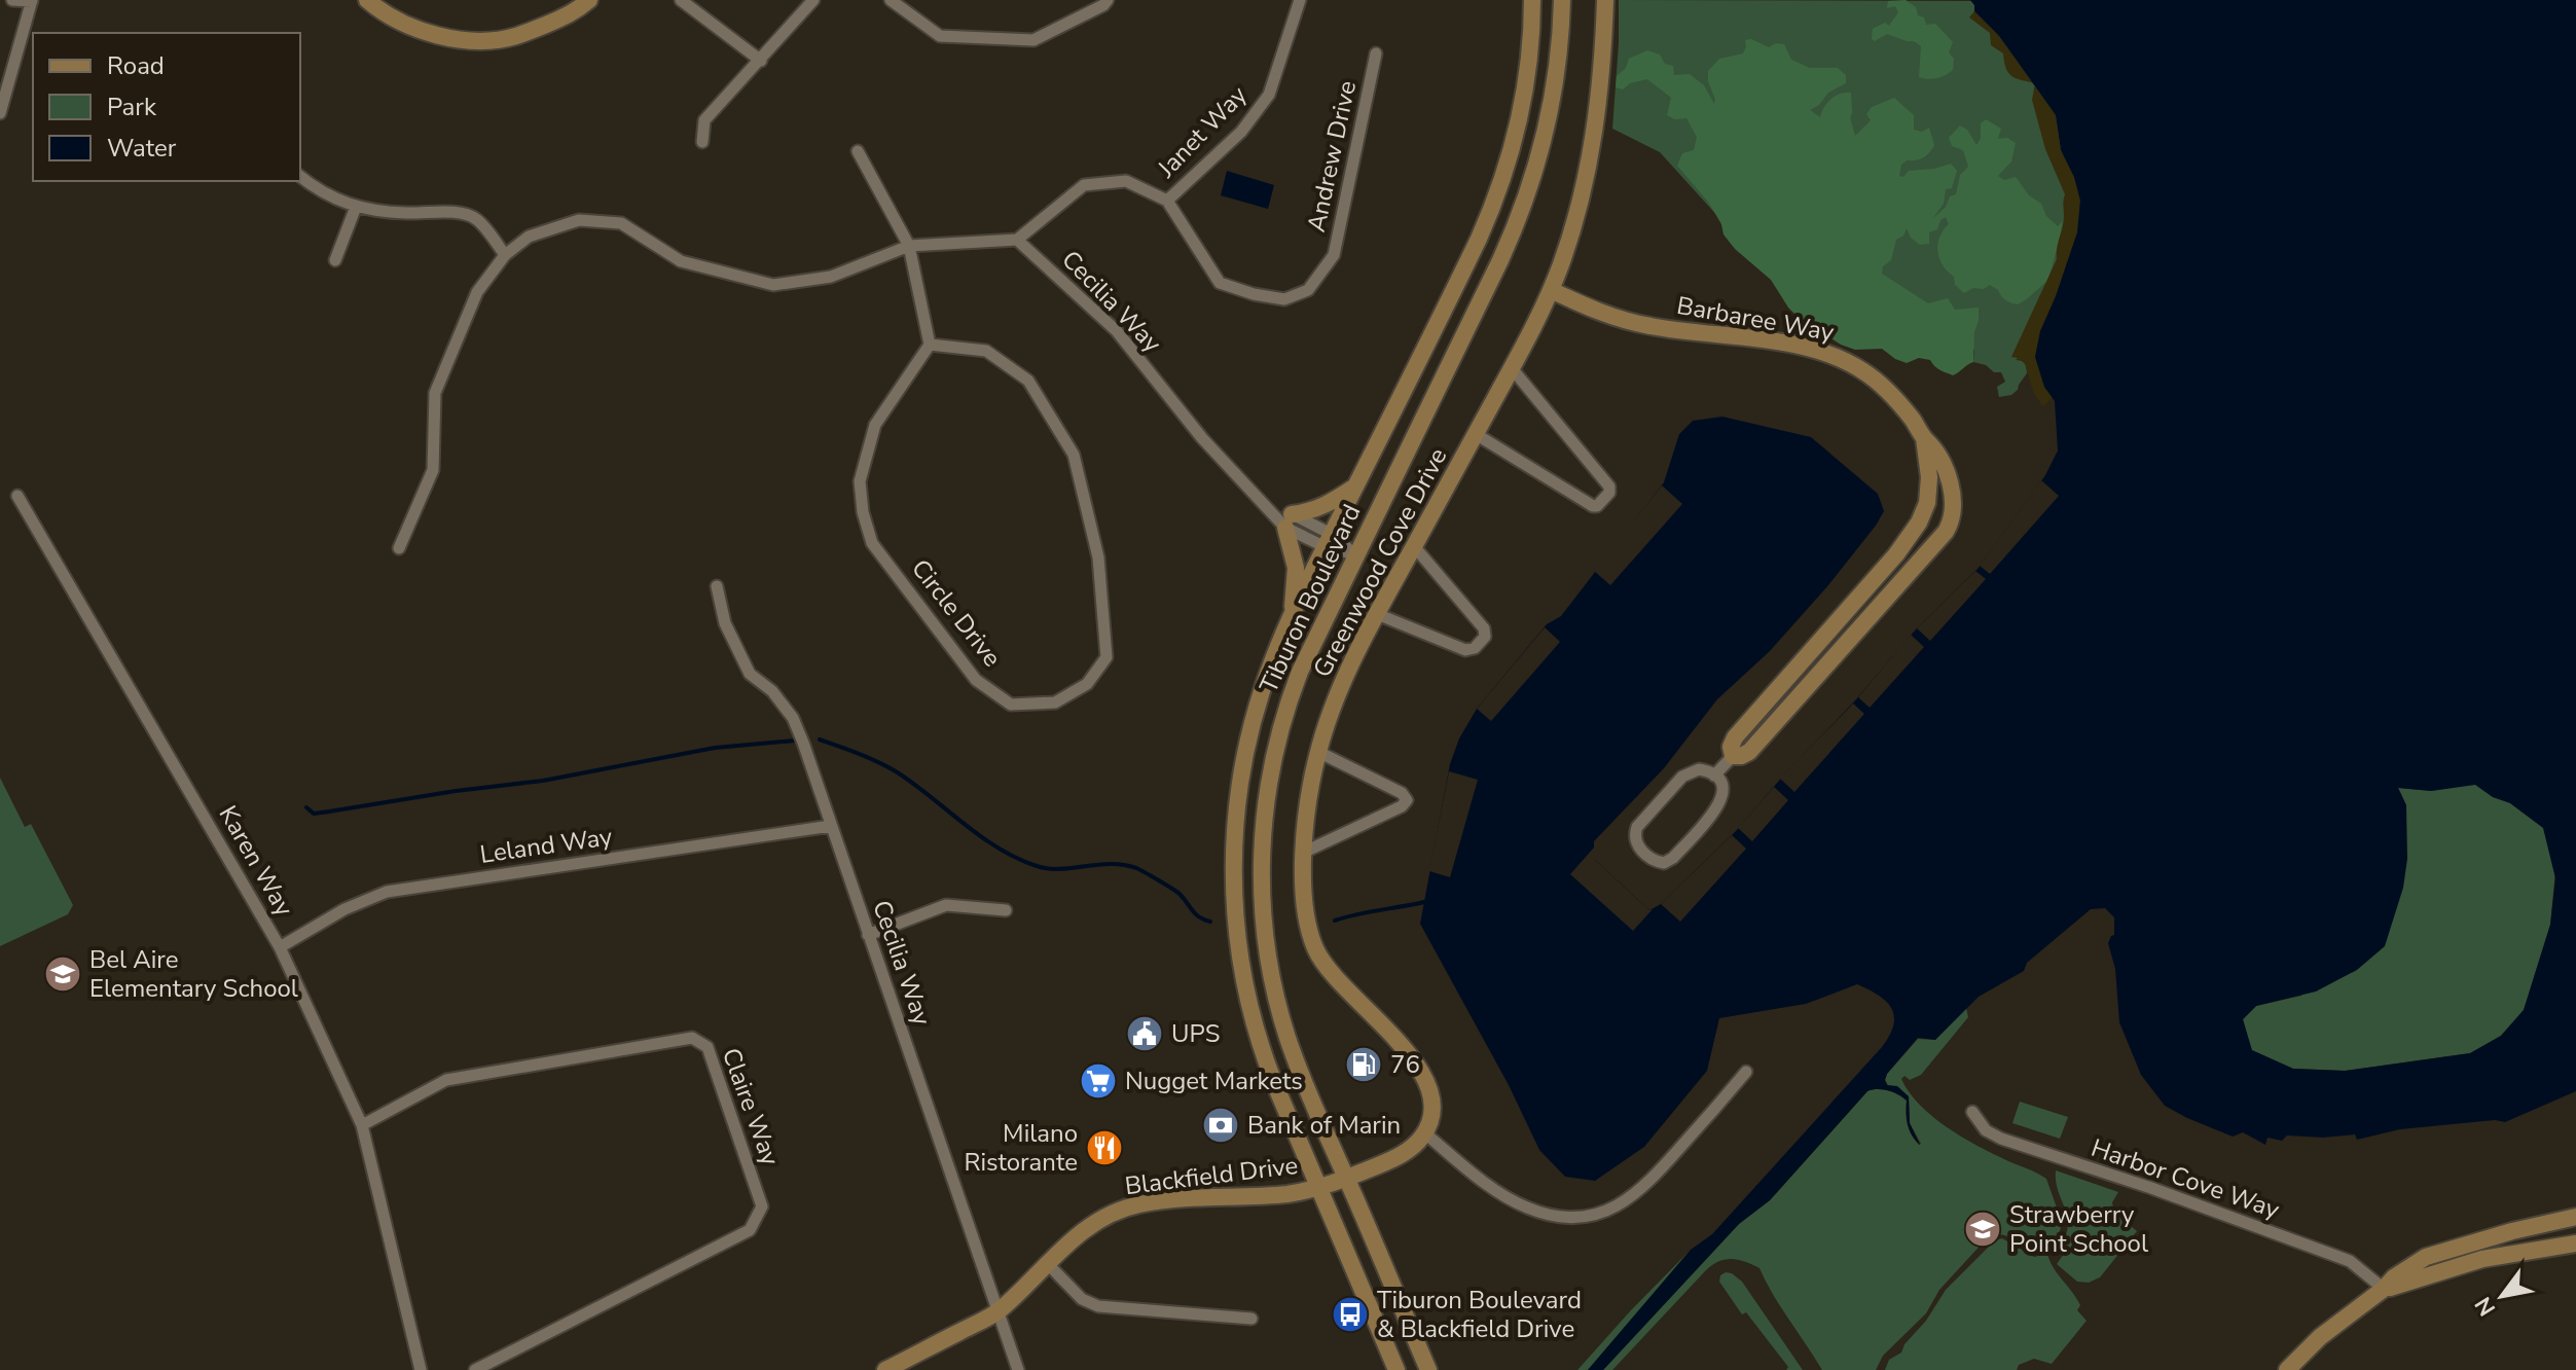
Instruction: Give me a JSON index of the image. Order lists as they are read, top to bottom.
{
  "streets": {
    "street": [
      "Janet Way",
      "Andrew Drive",
      "Cecilia Way",
      "Barbaree Way",
      "Greenwood Cove Drive",
      "Tiburon Boulevard",
      "Circle Drive",
      "Leland Way",
      "Karen Way",
      "Claire Way",
      "Blackfield Drive",
      "Harbor Cove Way"
    ]
  },
  "crossings": [
    ["Janet Way", "Andrew Drive"],
    ["Cecilia Way", "Tiburon Boulevard"],
    ["Cecilia Way", "Leland Way"],
    ["Cecilia Way", "Blackfield Drive"],
    ["Barbaree Way", "Greenwood Cove Drive"],
    ["Tiburon Boulevard", "Blackfield Drive"],
    ["Leland Way", "Karen Way"],
    ["Karen Way", "Claire Way"]
  ],
  "places": {
    "school or university": ["Bel Aire Elementary School", "Strawberry Point School"],
    "public building": ["UPS"],
    "fuel station": ["76"],
    "supermarket": ["Nugget Markets"],
    "bank": ["Bank of Marin"],
    "restaurant": ["Milano Ristorante"],
    "bus stop": ["Tiburon Boulevard & Blackfield Drive"]
  },
  "legend": ["Road", "Park", "Water"],
  "north": "bottom left"
}
